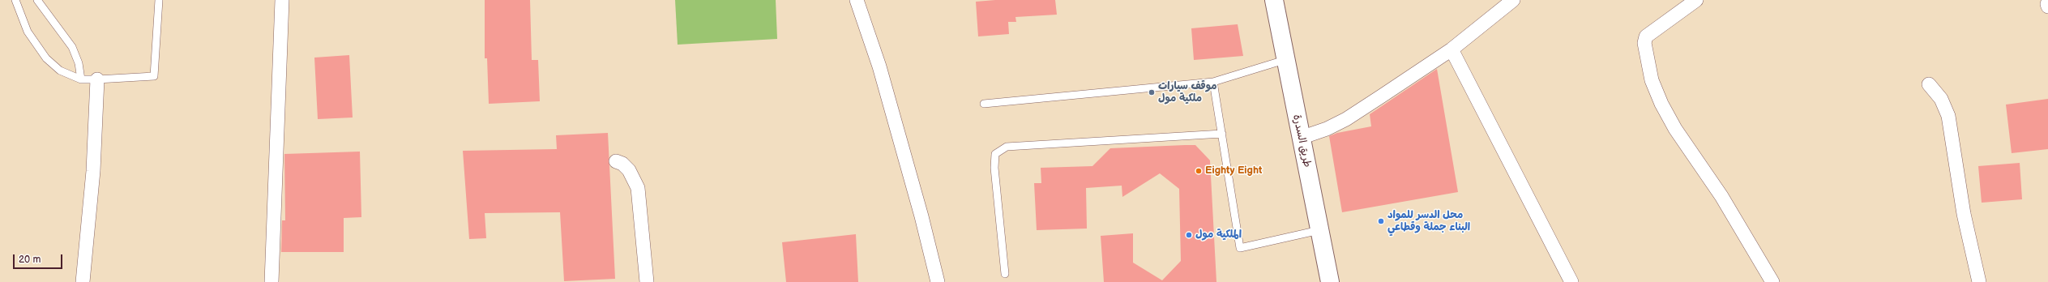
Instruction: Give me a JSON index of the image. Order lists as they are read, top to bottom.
{
  "streets": {
    "main road": ["طريق السدرة"]
  },
  "places": [
    "موقف سيارات ملكية مول",
    "Eighty Eight",
    "محل الدسر للمواد البناء جملة وقطاعي",
    "الملكية مول"
  ],
  "scale_bar": "20 m"
}
